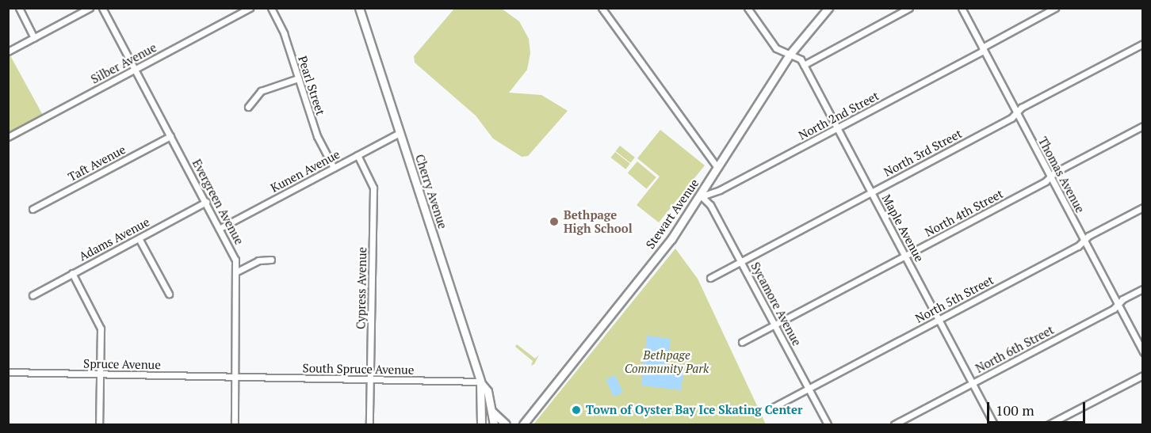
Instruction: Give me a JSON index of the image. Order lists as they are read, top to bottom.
{
  "streets": {
    "main road": ["Cherry Avenue", "Stewart Avenue"],
    "street": [
      "Silber Avenue",
      "Pearl Street",
      "North 2nd Street",
      "North 3rd Street",
      "Taft Avenue",
      "Kunen Avenue",
      "Thomas Avenue",
      "Evergreen Avenue",
      "North 4th Street",
      "Maple Avenue",
      "Adams Avenue",
      "Cypress Avenue",
      "North 5th Street",
      "Sycamore Avenue",
      "North 6th Street",
      "Spruce Avenue",
      "South Spruce Avenue"
    ]
  },
  "crossings": [
    ["Silber Avenue", "Evergreen Avenue"],
    ["Pearl Street", "Kunen Avenue"],
    ["North 2nd Street", "Thomas Avenue"],
    ["North 2nd Street", "Stewart Avenue"],
    ["North 2nd Street", "Maple Avenue"],
    ["North 2nd Street", "Sycamore Avenue"],
    ["North 3rd Street", "Thomas Avenue"],
    ["North 3rd Street", "Maple Avenue"],
    ["North 3rd Street", "Sycamore Avenue"],
    ["Taft Avenue", "Evergreen Avenue"],
    ["Kunen Avenue", "Cherry Avenue"],
    ["Kunen Avenue", "Evergreen Avenue"],
    ["Kunen Avenue", "Cypress Avenue"],
    ["Thomas Avenue", "North 4th Street"],
    ["Thomas Avenue", "North 5th Street"],
    ["Thomas Avenue", "North 6th Street"],
    ["Cherry Avenue", "South Spruce Avenue"],
    ["Evergreen Avenue", "Adams Avenue"],
    ["Evergreen Avenue", "Spruce Avenue"],
    ["Evergreen Avenue", "South Spruce Avenue"],
    ["North 4th Street", "Maple Avenue"],
    ["North 4th Street", "Sycamore Avenue"],
    ["Stewart Avenue", "Maple Avenue"],
    ["Stewart Avenue", "Sycamore Avenue"],
    ["Maple Avenue", "North 5th Street"],
    ["Maple Avenue", "North 6th Street"],
    ["Cypress Avenue", "South Spruce Avenue"],
    ["North 5th Street", "Sycamore Avenue"],
    ["Spruce Avenue", "South Spruce Avenue"]
  ],
  "parks": ["Bethpage Community Park"],
  "places": ["Bethpage High School", "Town of Oyster Bay Ice Skating Center"],
  "scale_bar": "100 m"
}
